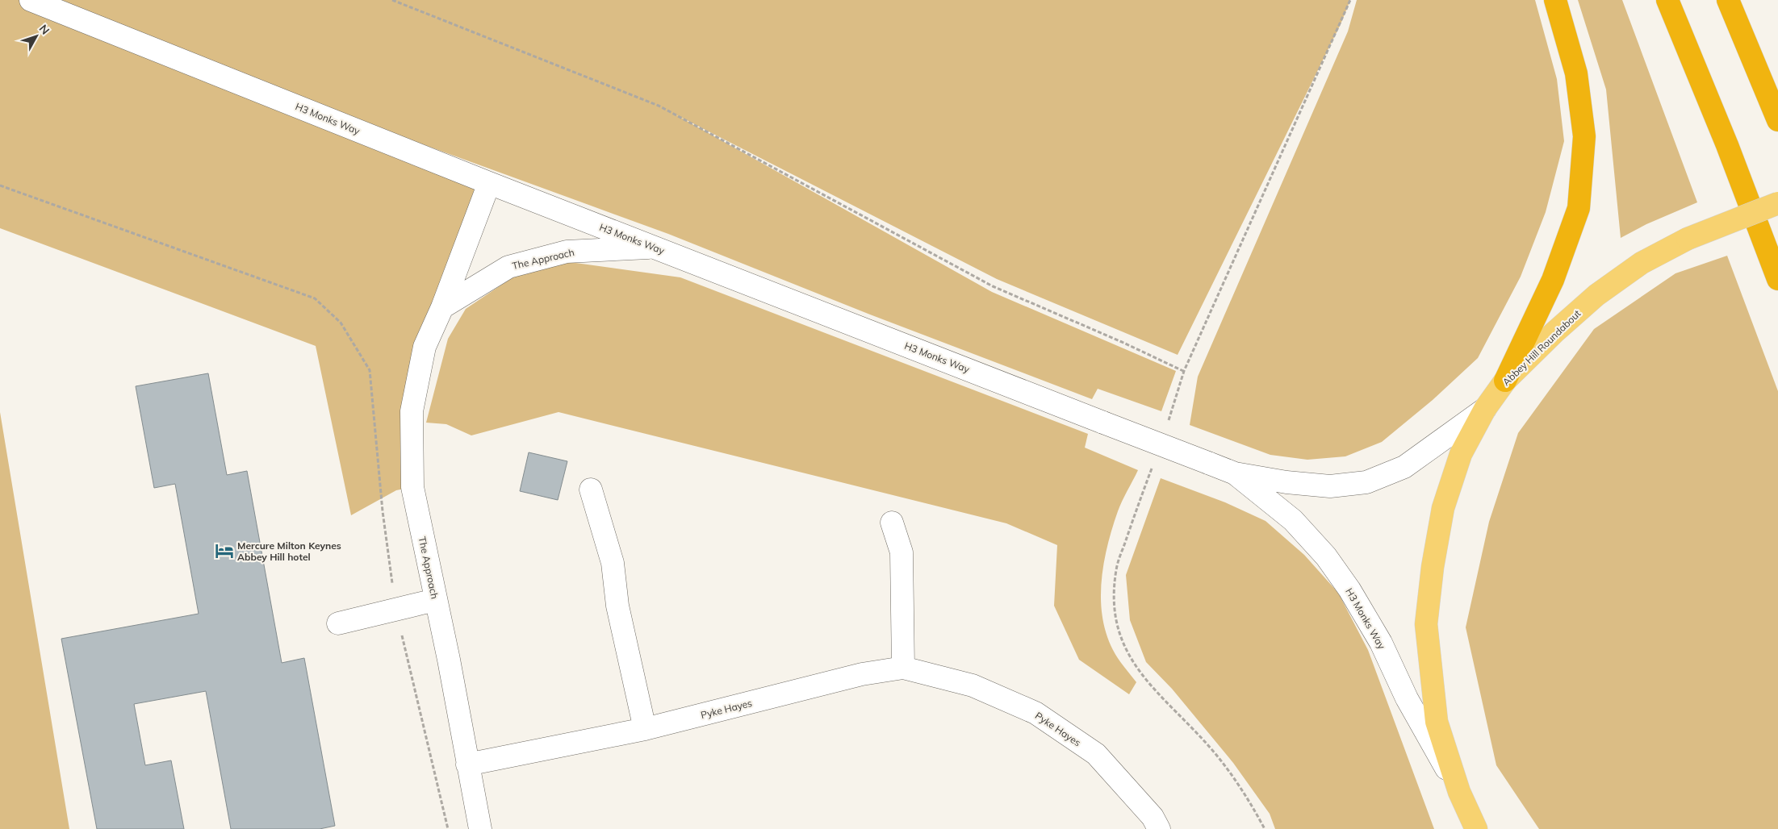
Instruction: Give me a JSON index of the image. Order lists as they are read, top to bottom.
{
  "streets": {
    "main road": ["Abbey Hill Roundabout"],
    "street": ["H3 Monks Way", "The Approach", "Pyke Hayes"]
  },
  "crossings": [
    ["H3 Monks Way", "The Approach"],
    ["H3 Monks Way", "Abbey Hill Roundabout"],
    ["The Approach", "Pyke Hayes"]
  ],
  "places": {
    "hotel": ["Mercure Milton Keynes Abbey Hill hotel"]
  },
  "north": "top right"
}
